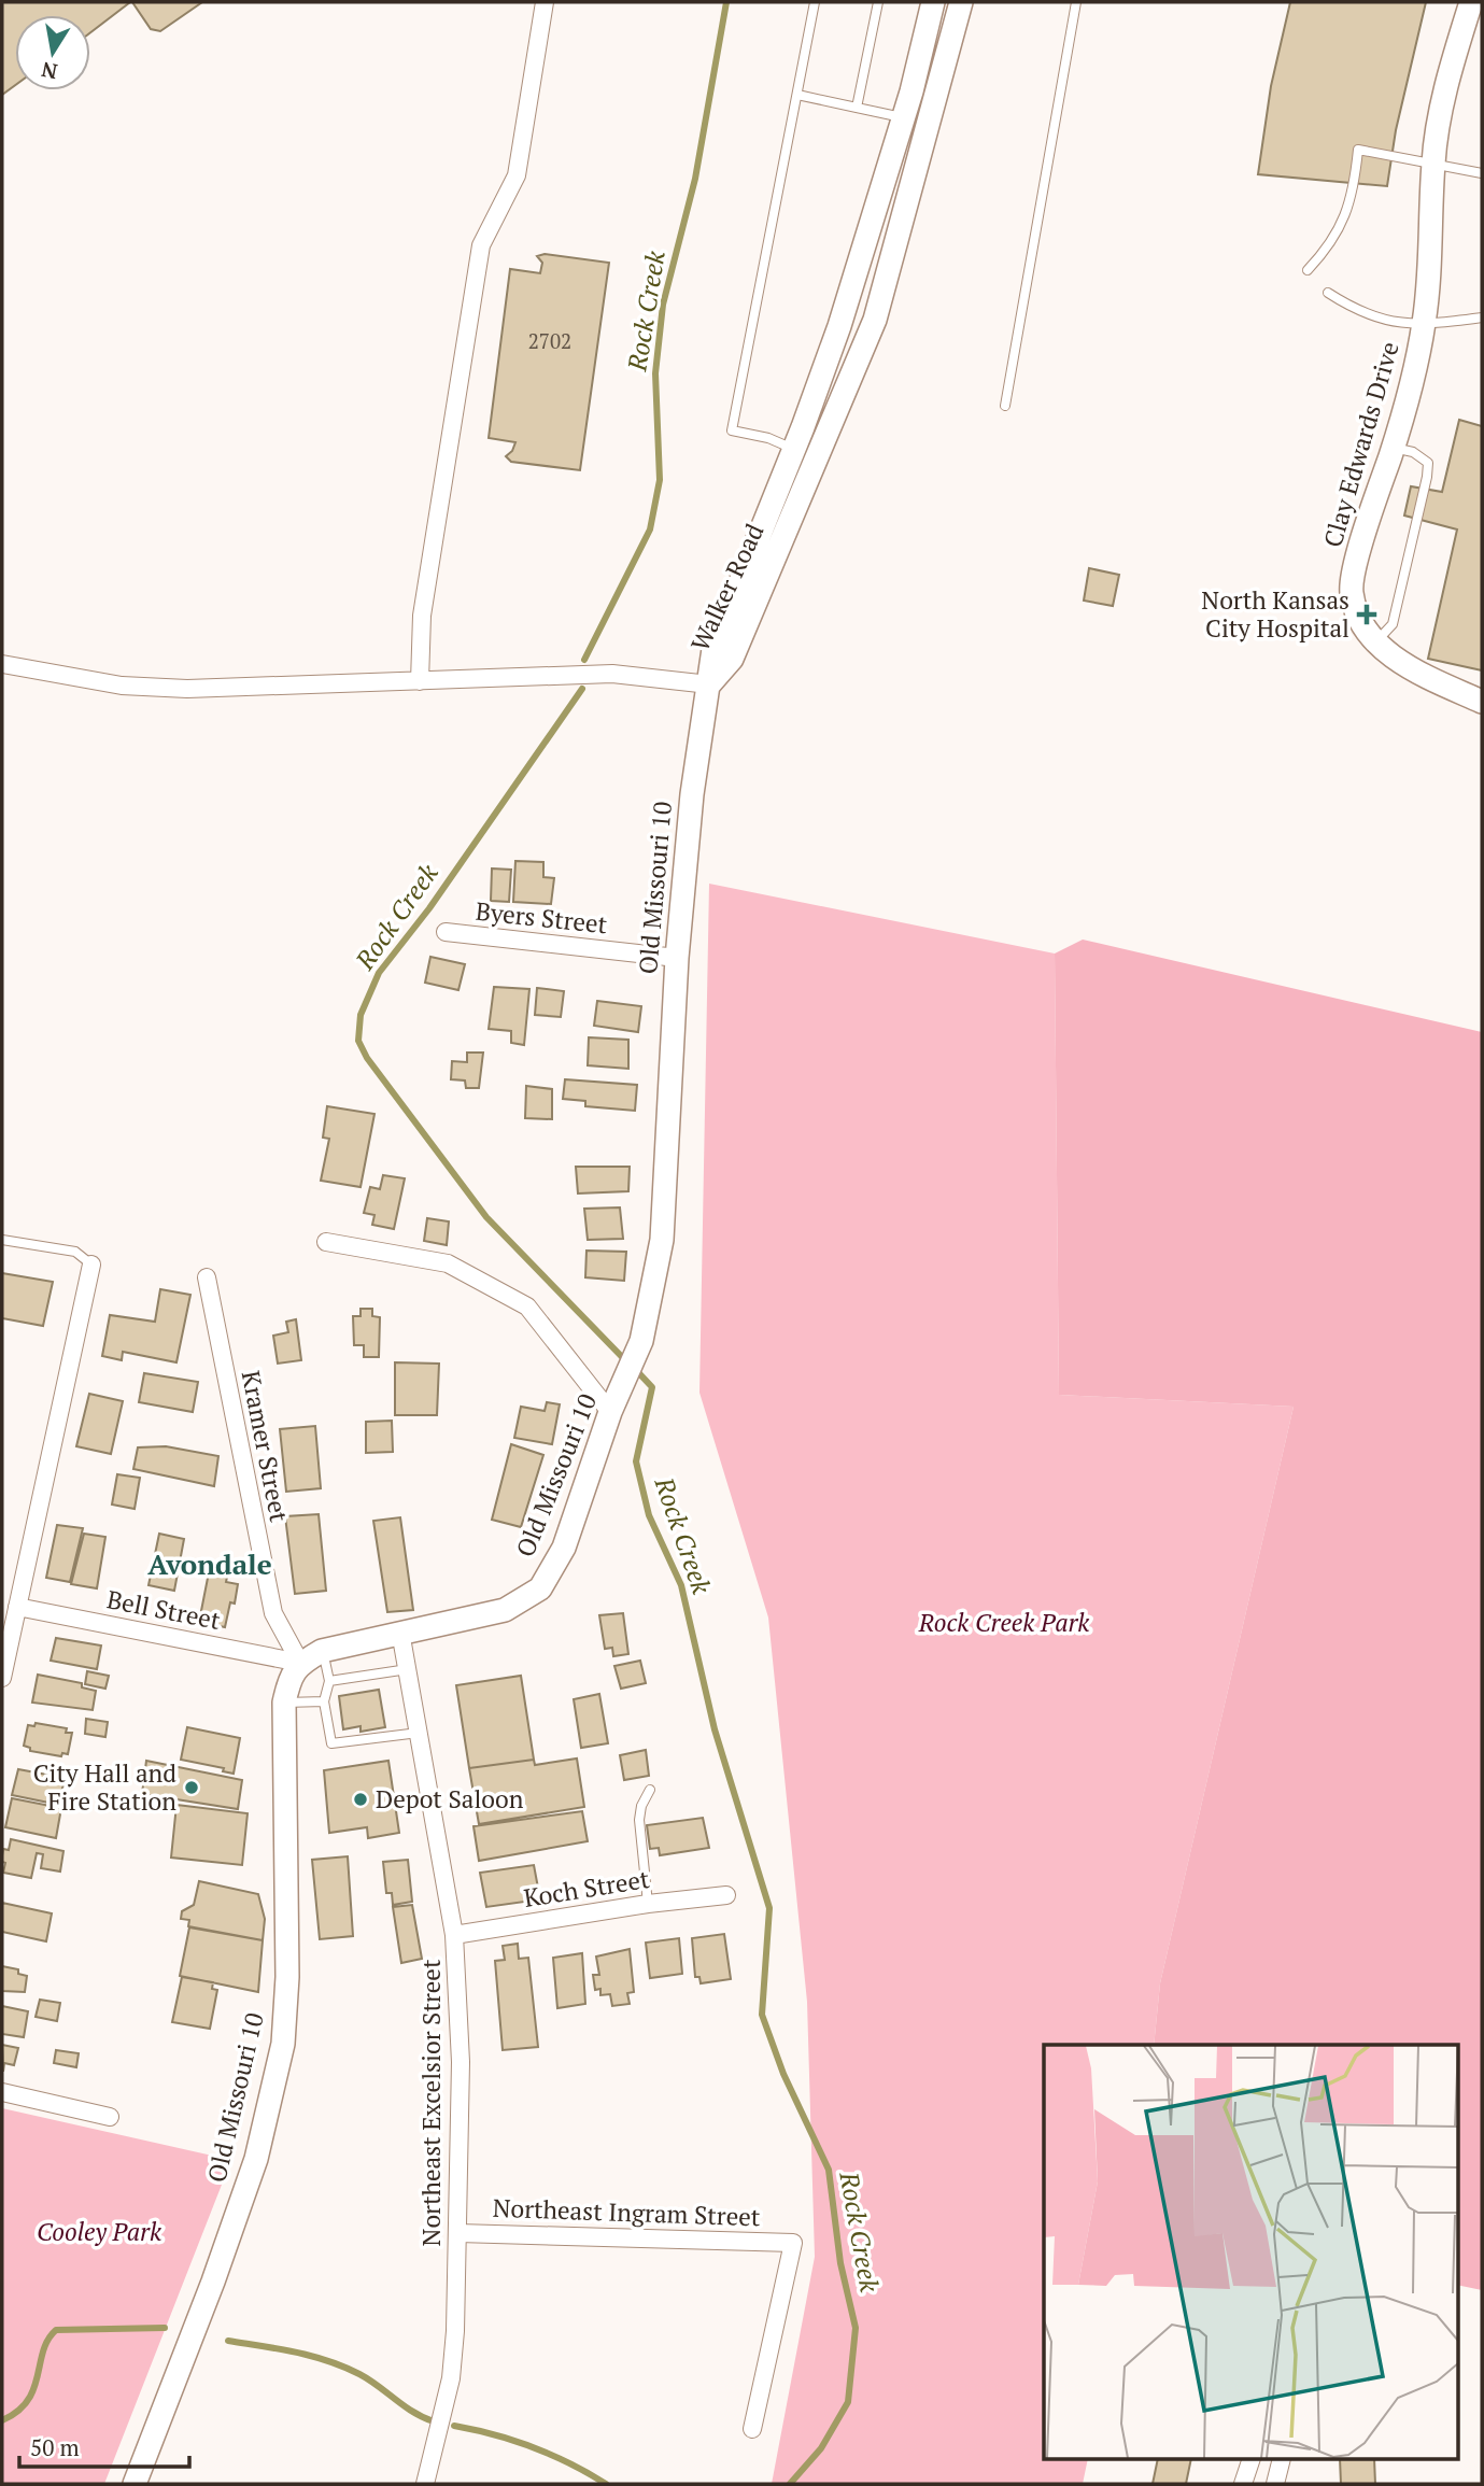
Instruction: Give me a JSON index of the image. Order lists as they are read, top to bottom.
{
  "streets": {
    "street": [
      "Clay Edwards Drive",
      "Walker Road",
      "Old Missouri 10",
      "Byers Street",
      "Kramer Street",
      "Bell Street",
      "Koch Street",
      "Northeast Excelsior Street",
      "Northeast Ingram Street"
    ]
  },
  "crossings": [
    ["Walker Road", "Old Missouri 10"],
    ["Old Missouri 10", "Byers Street"],
    ["Old Missouri 10", "Kramer Street"],
    ["Old Missouri 10", "Bell Street"],
    ["Old Missouri 10", "Northeast Excelsior Street"],
    ["Kramer Street", "Bell Street"],
    ["Koch Street", "Northeast Excelsior Street"],
    ["Northeast Excelsior Street", "Northeast Ingram Street"]
  ],
  "districts": ["Avondale"],
  "water": ["Rock Creek"],
  "parks": ["Rock Creek Park", "Cooley Park"],
  "places": {
    "health": ["North Kansas City Hospital"],
    "other": ["City Hall and Fire Station", "Depot Saloon"]
  },
  "house_numbers": ["2702"],
  "scale_bar": "50 m",
  "north": "bottom"
}
